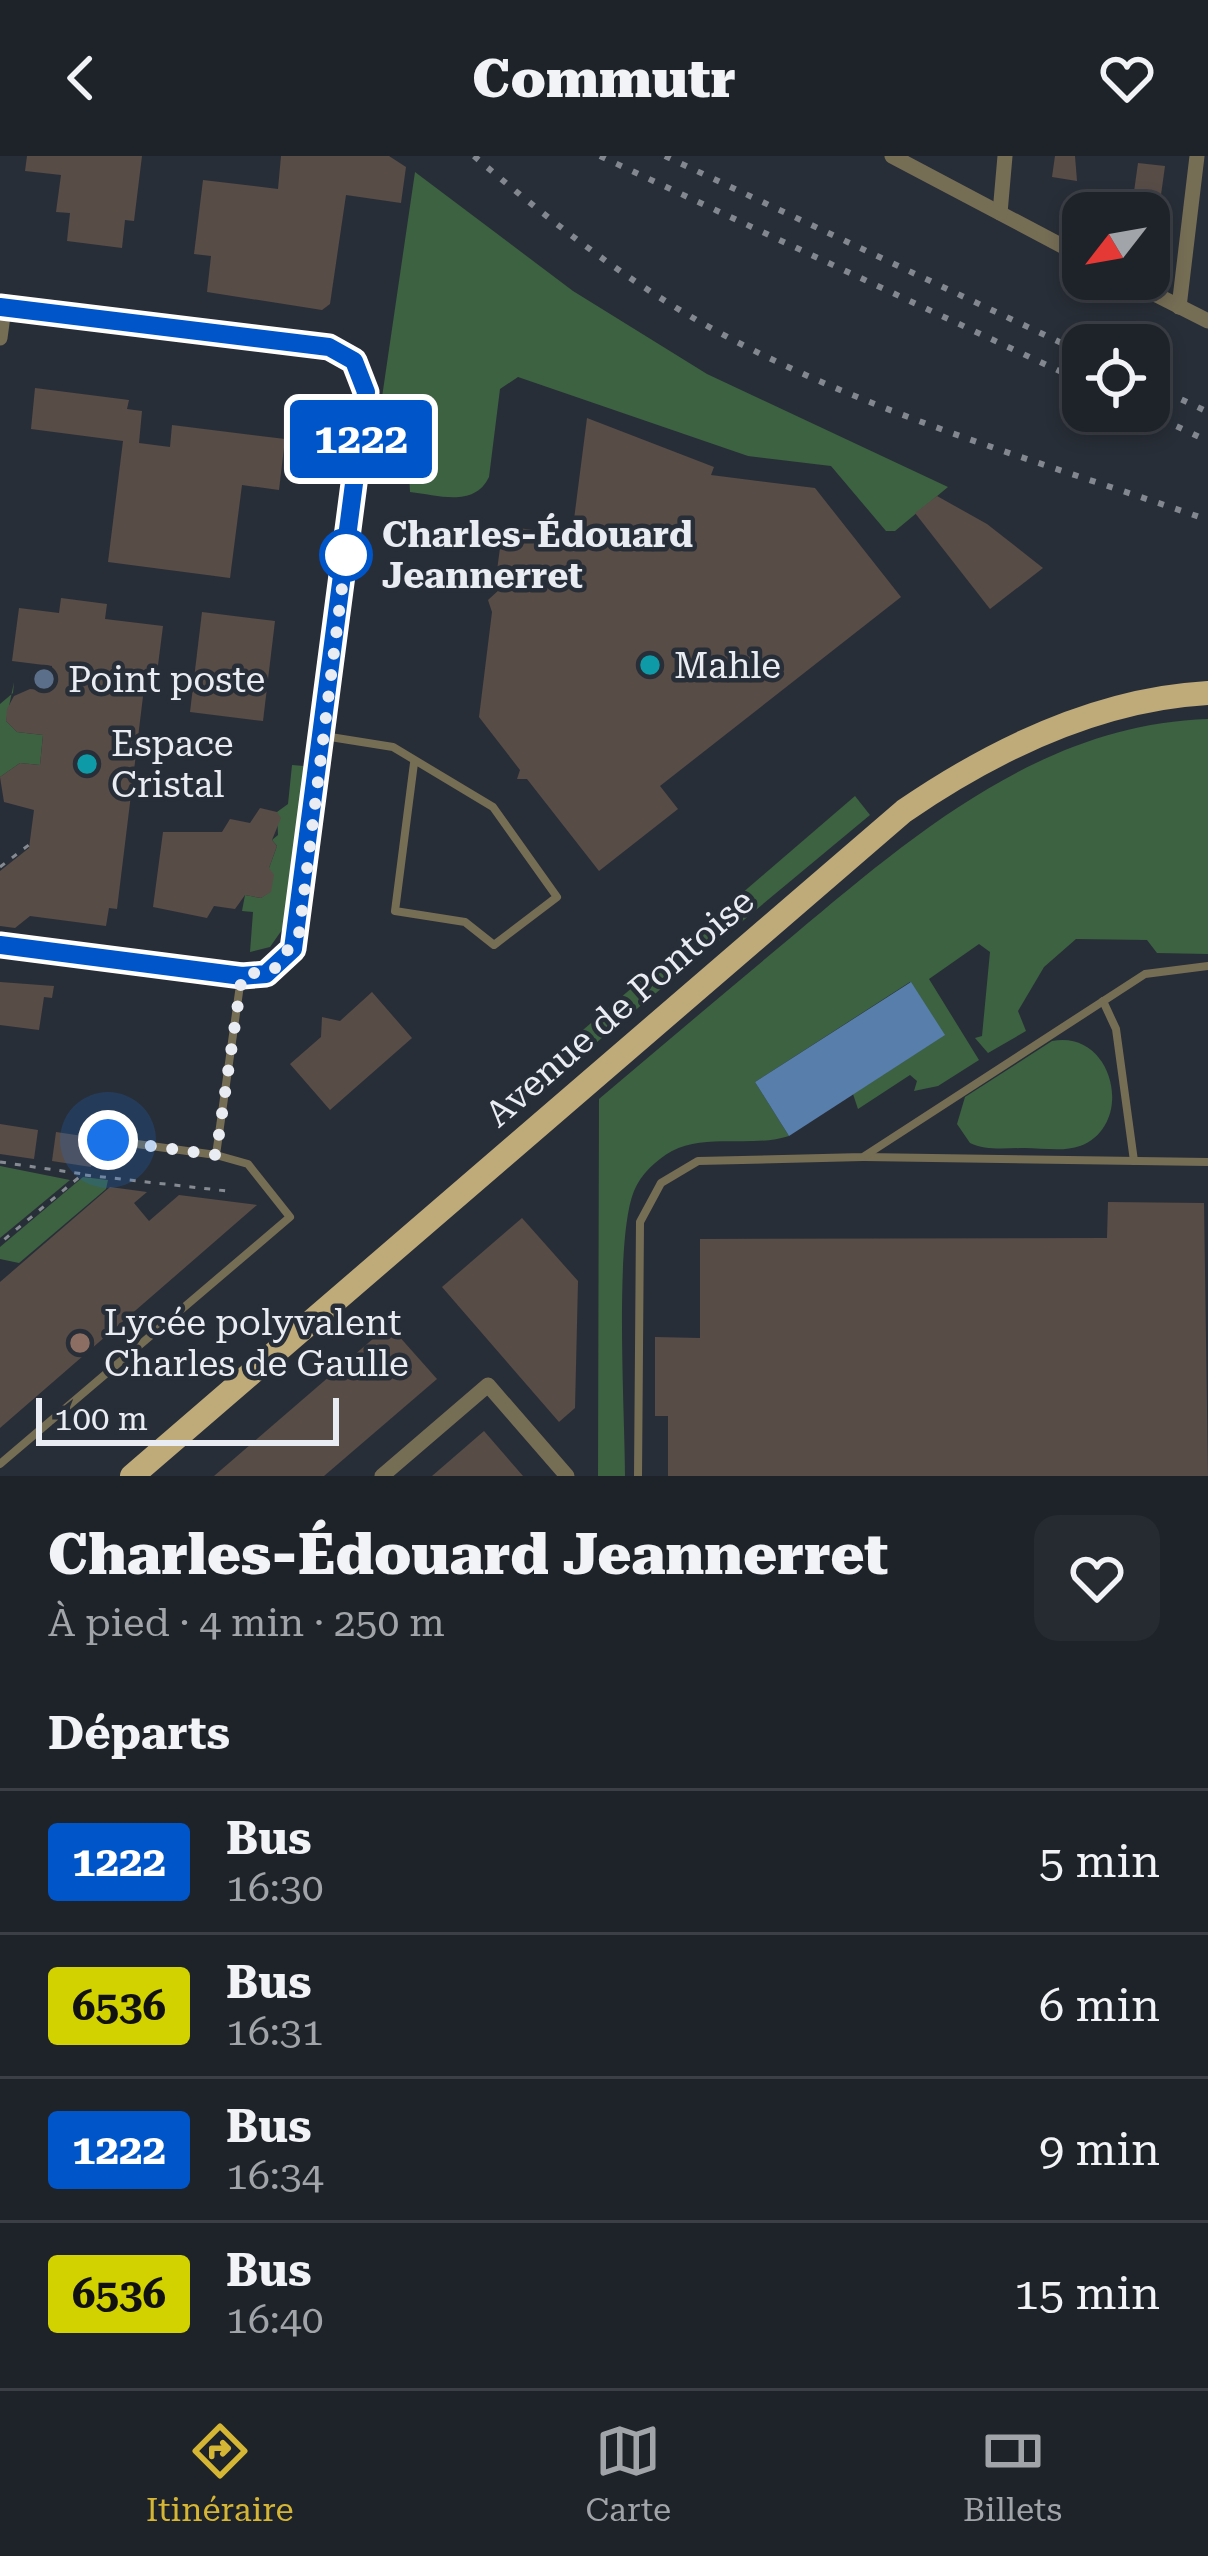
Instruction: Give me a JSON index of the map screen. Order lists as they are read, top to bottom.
{
  "streets": {
    "main road": ["Avenue de Pontoise"]
  },
  "places": [
    "Charles-Édouard Jeannerret",
    "Mahle",
    "Point poste",
    "Espace Cristal",
    "Lycée polyvalent Charles de Gaulle"
  ],
  "lines": ["bus line 1222"],
  "scale_bar": "100 m",
  "north": "bottom left",
  "page": {
    "header": "Commutr",
    "on_map": "1222",
    "scale": "100 m",
    "heading": [
      ["Charles-Édouard Jeannerret", "À pied · 4 min · 250 m"],
      "Départs"
    ],
    "list": [
      {
        "mark": "1222",
        "name": "Bus",
        "note": "16:30",
        "value": "5 min"
      },
      {
        "mark": "6536",
        "name": "Bus",
        "note": "16:31",
        "value": "6 min"
      },
      {
        "mark": "1222",
        "name": "Bus",
        "note": "16:34",
        "value": "9 min"
      },
      {
        "mark": "6536",
        "name": "Bus",
        "note": "16:40",
        "value": "15 min"
      }
    ],
    "tabs": ["Itinéraire", "Carte", "Billets"]
  }
}
